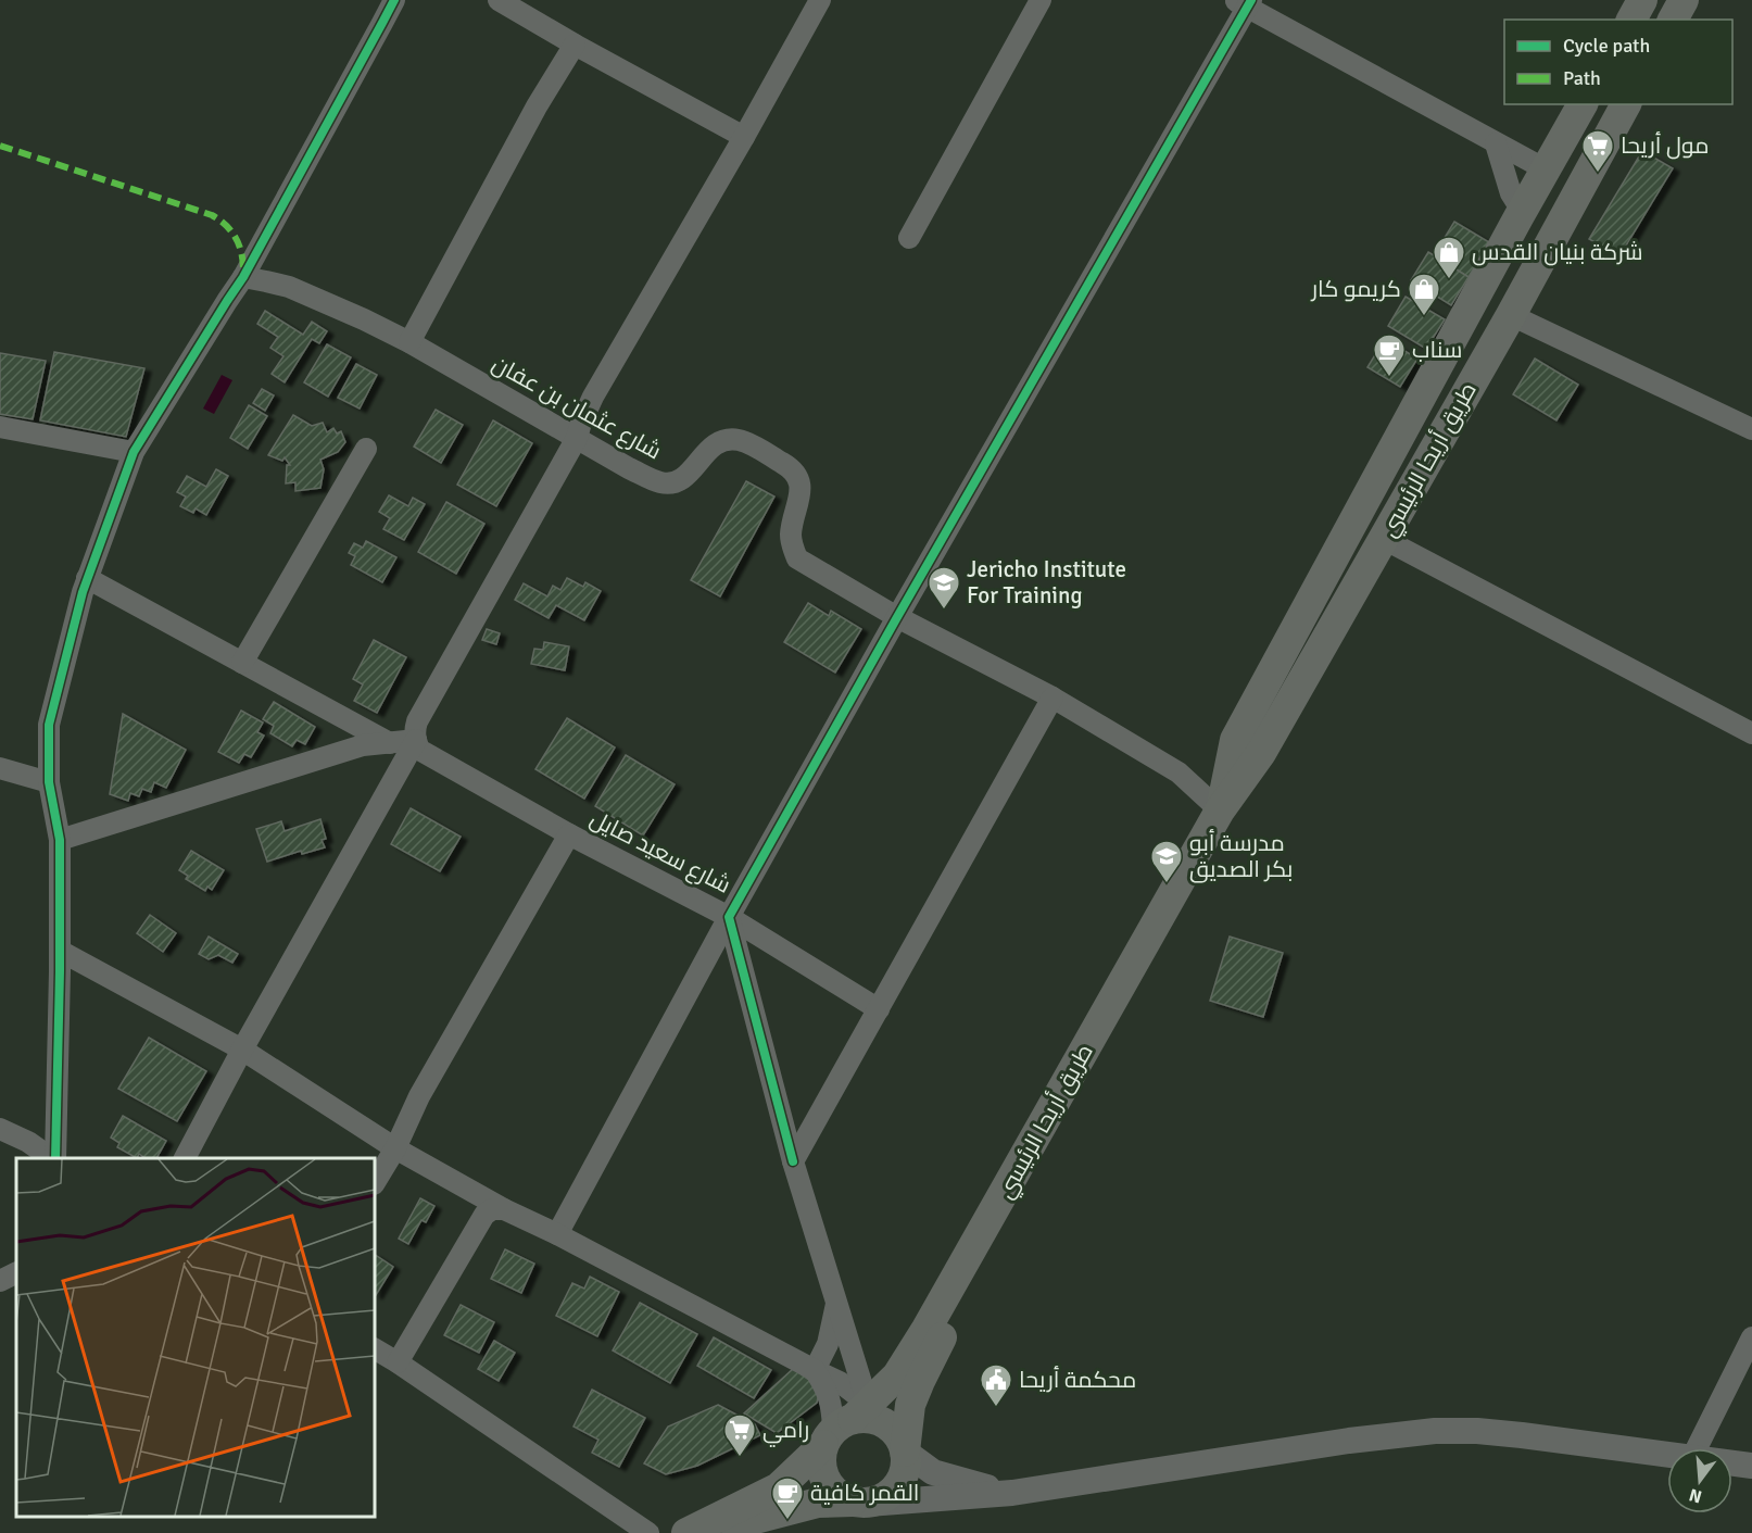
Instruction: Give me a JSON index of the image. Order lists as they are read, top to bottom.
{
  "streets": {
    "main road": ["طريق أريحا الرئيسي"],
    "street": ["شارع عثمان بن عفان", "شارع سعيد صايل"]
  },
  "places": {
    "supermarket": ["مول أريحا", "رامي"],
    "shop": ["شركة بنيان القدس", "كريمو كار"],
    "cafe": ["سناب", "القمر كافية"],
    "school or university": ["Jericho Institute For Training", "مدرسة أبو بكر الصديق"],
    "public building": ["محكمة أريحا"]
  },
  "legend": ["Cycle path", "Path"],
  "north": "bottom"
}
